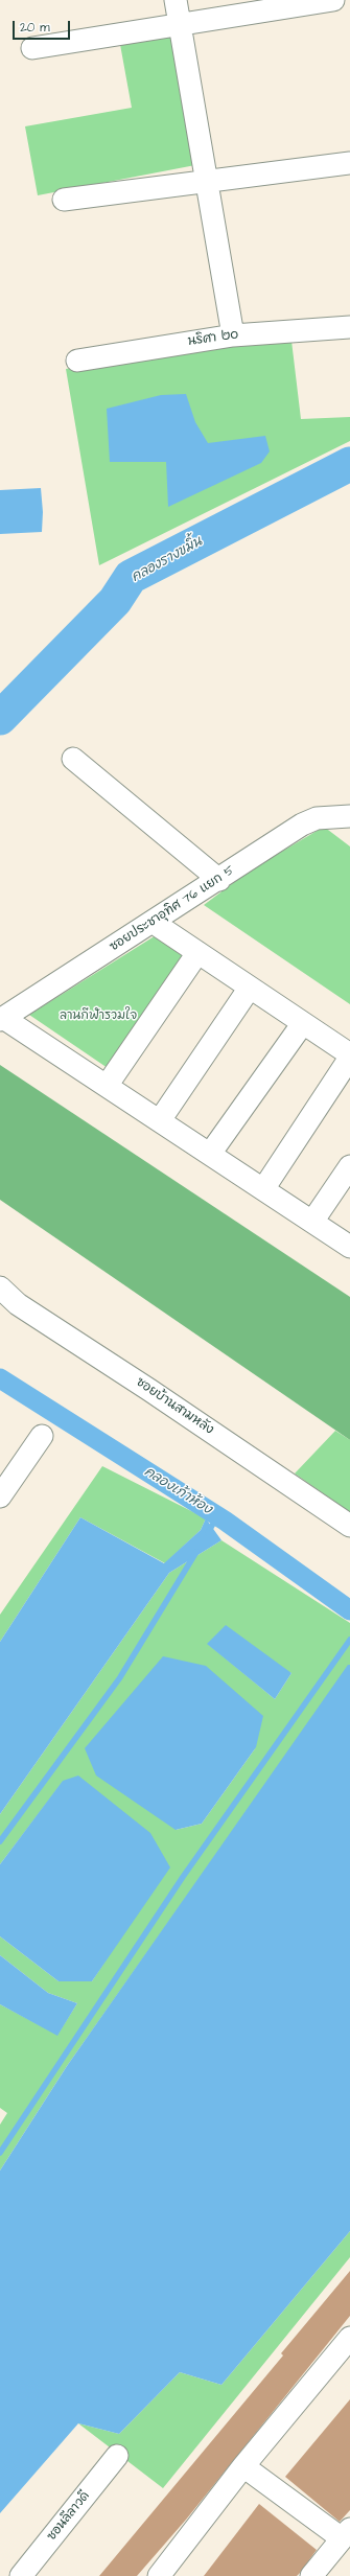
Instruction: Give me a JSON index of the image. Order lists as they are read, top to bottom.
{
  "streets": {
    "street": [
      "นริศา ๒๐",
      "ซอยประชาอุทิศ 76 แยก 5",
      "ซอยบ้านสามหลัง",
      "ซอนลีลาวดี"
    ]
  },
  "water": ["คลองรางขมิ้น", "คลองเก้าห้อง"],
  "parks": ["ลานกีฬารวมใจ"],
  "scale_bar": "20 m"
}
